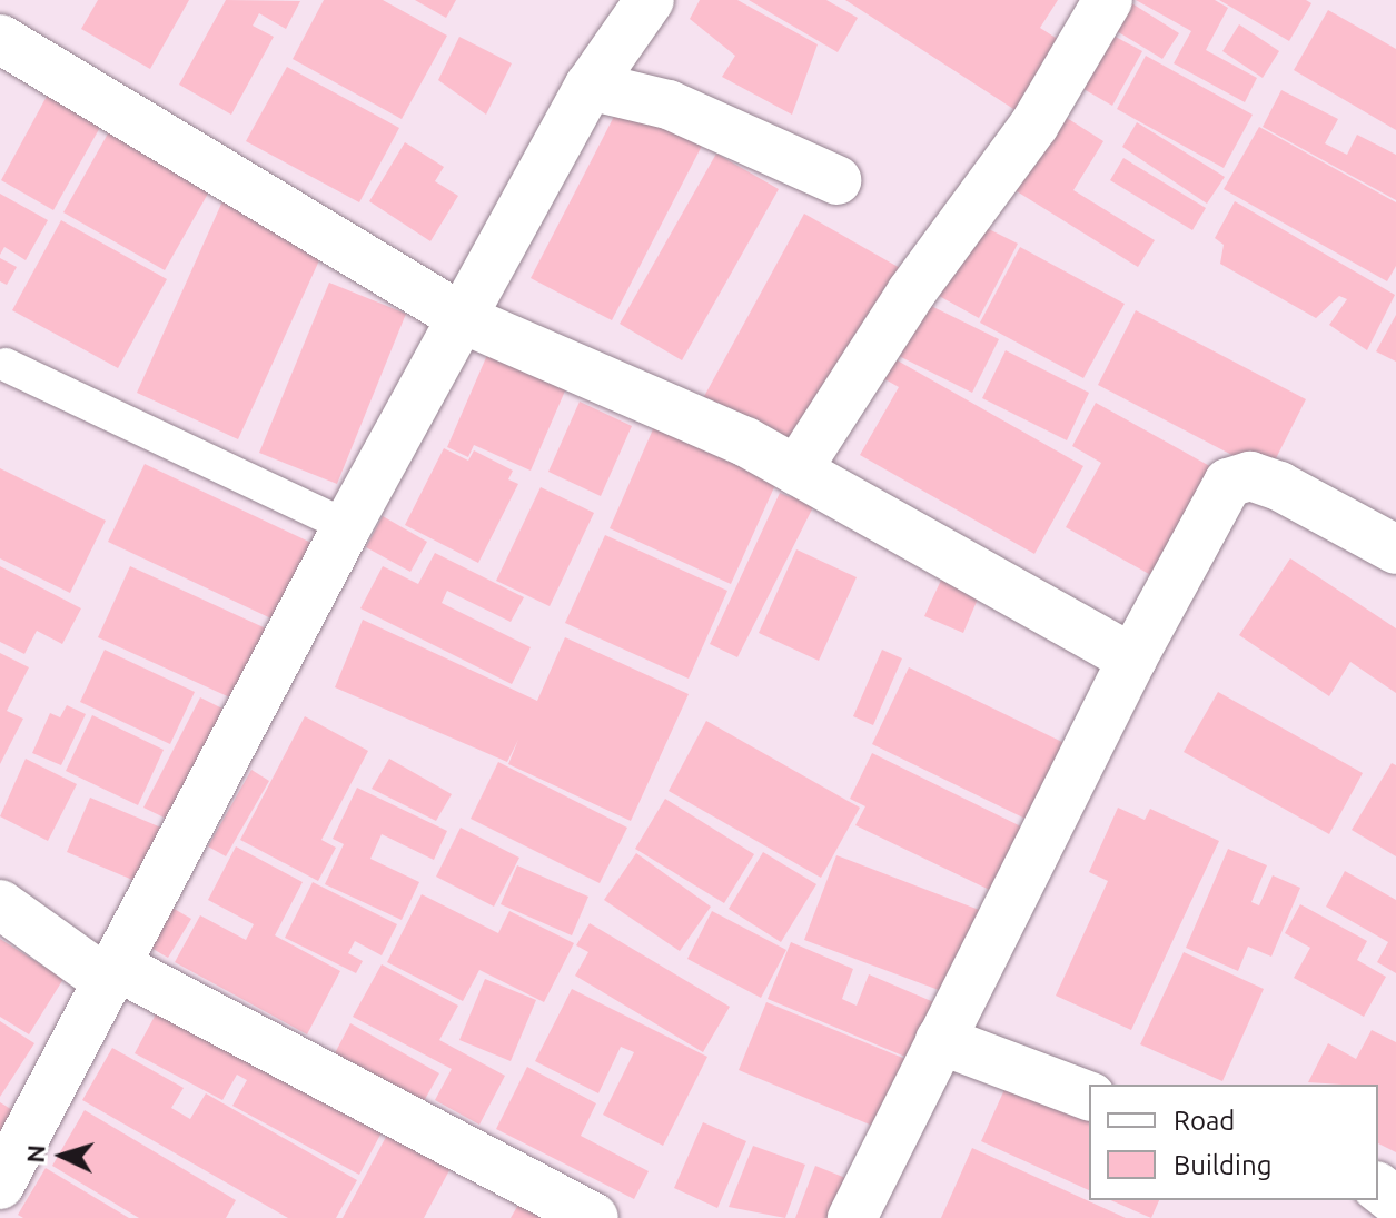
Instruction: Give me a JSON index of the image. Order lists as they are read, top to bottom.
{
  "legend": ["Road", "Building"],
  "north": "left"
}
